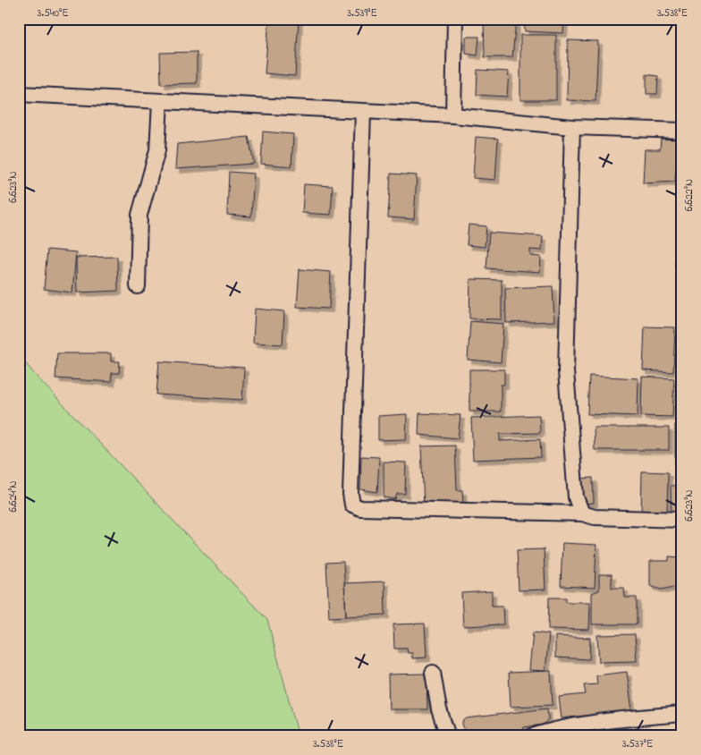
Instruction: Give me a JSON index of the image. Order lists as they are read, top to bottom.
{
  "coordinates": [
    "3.540°E",
    "3.539°E",
    "3.538°E",
    "6.623°N",
    "6.622°N",
    "6.624°N",
    "3.537°E"
  ]
}
